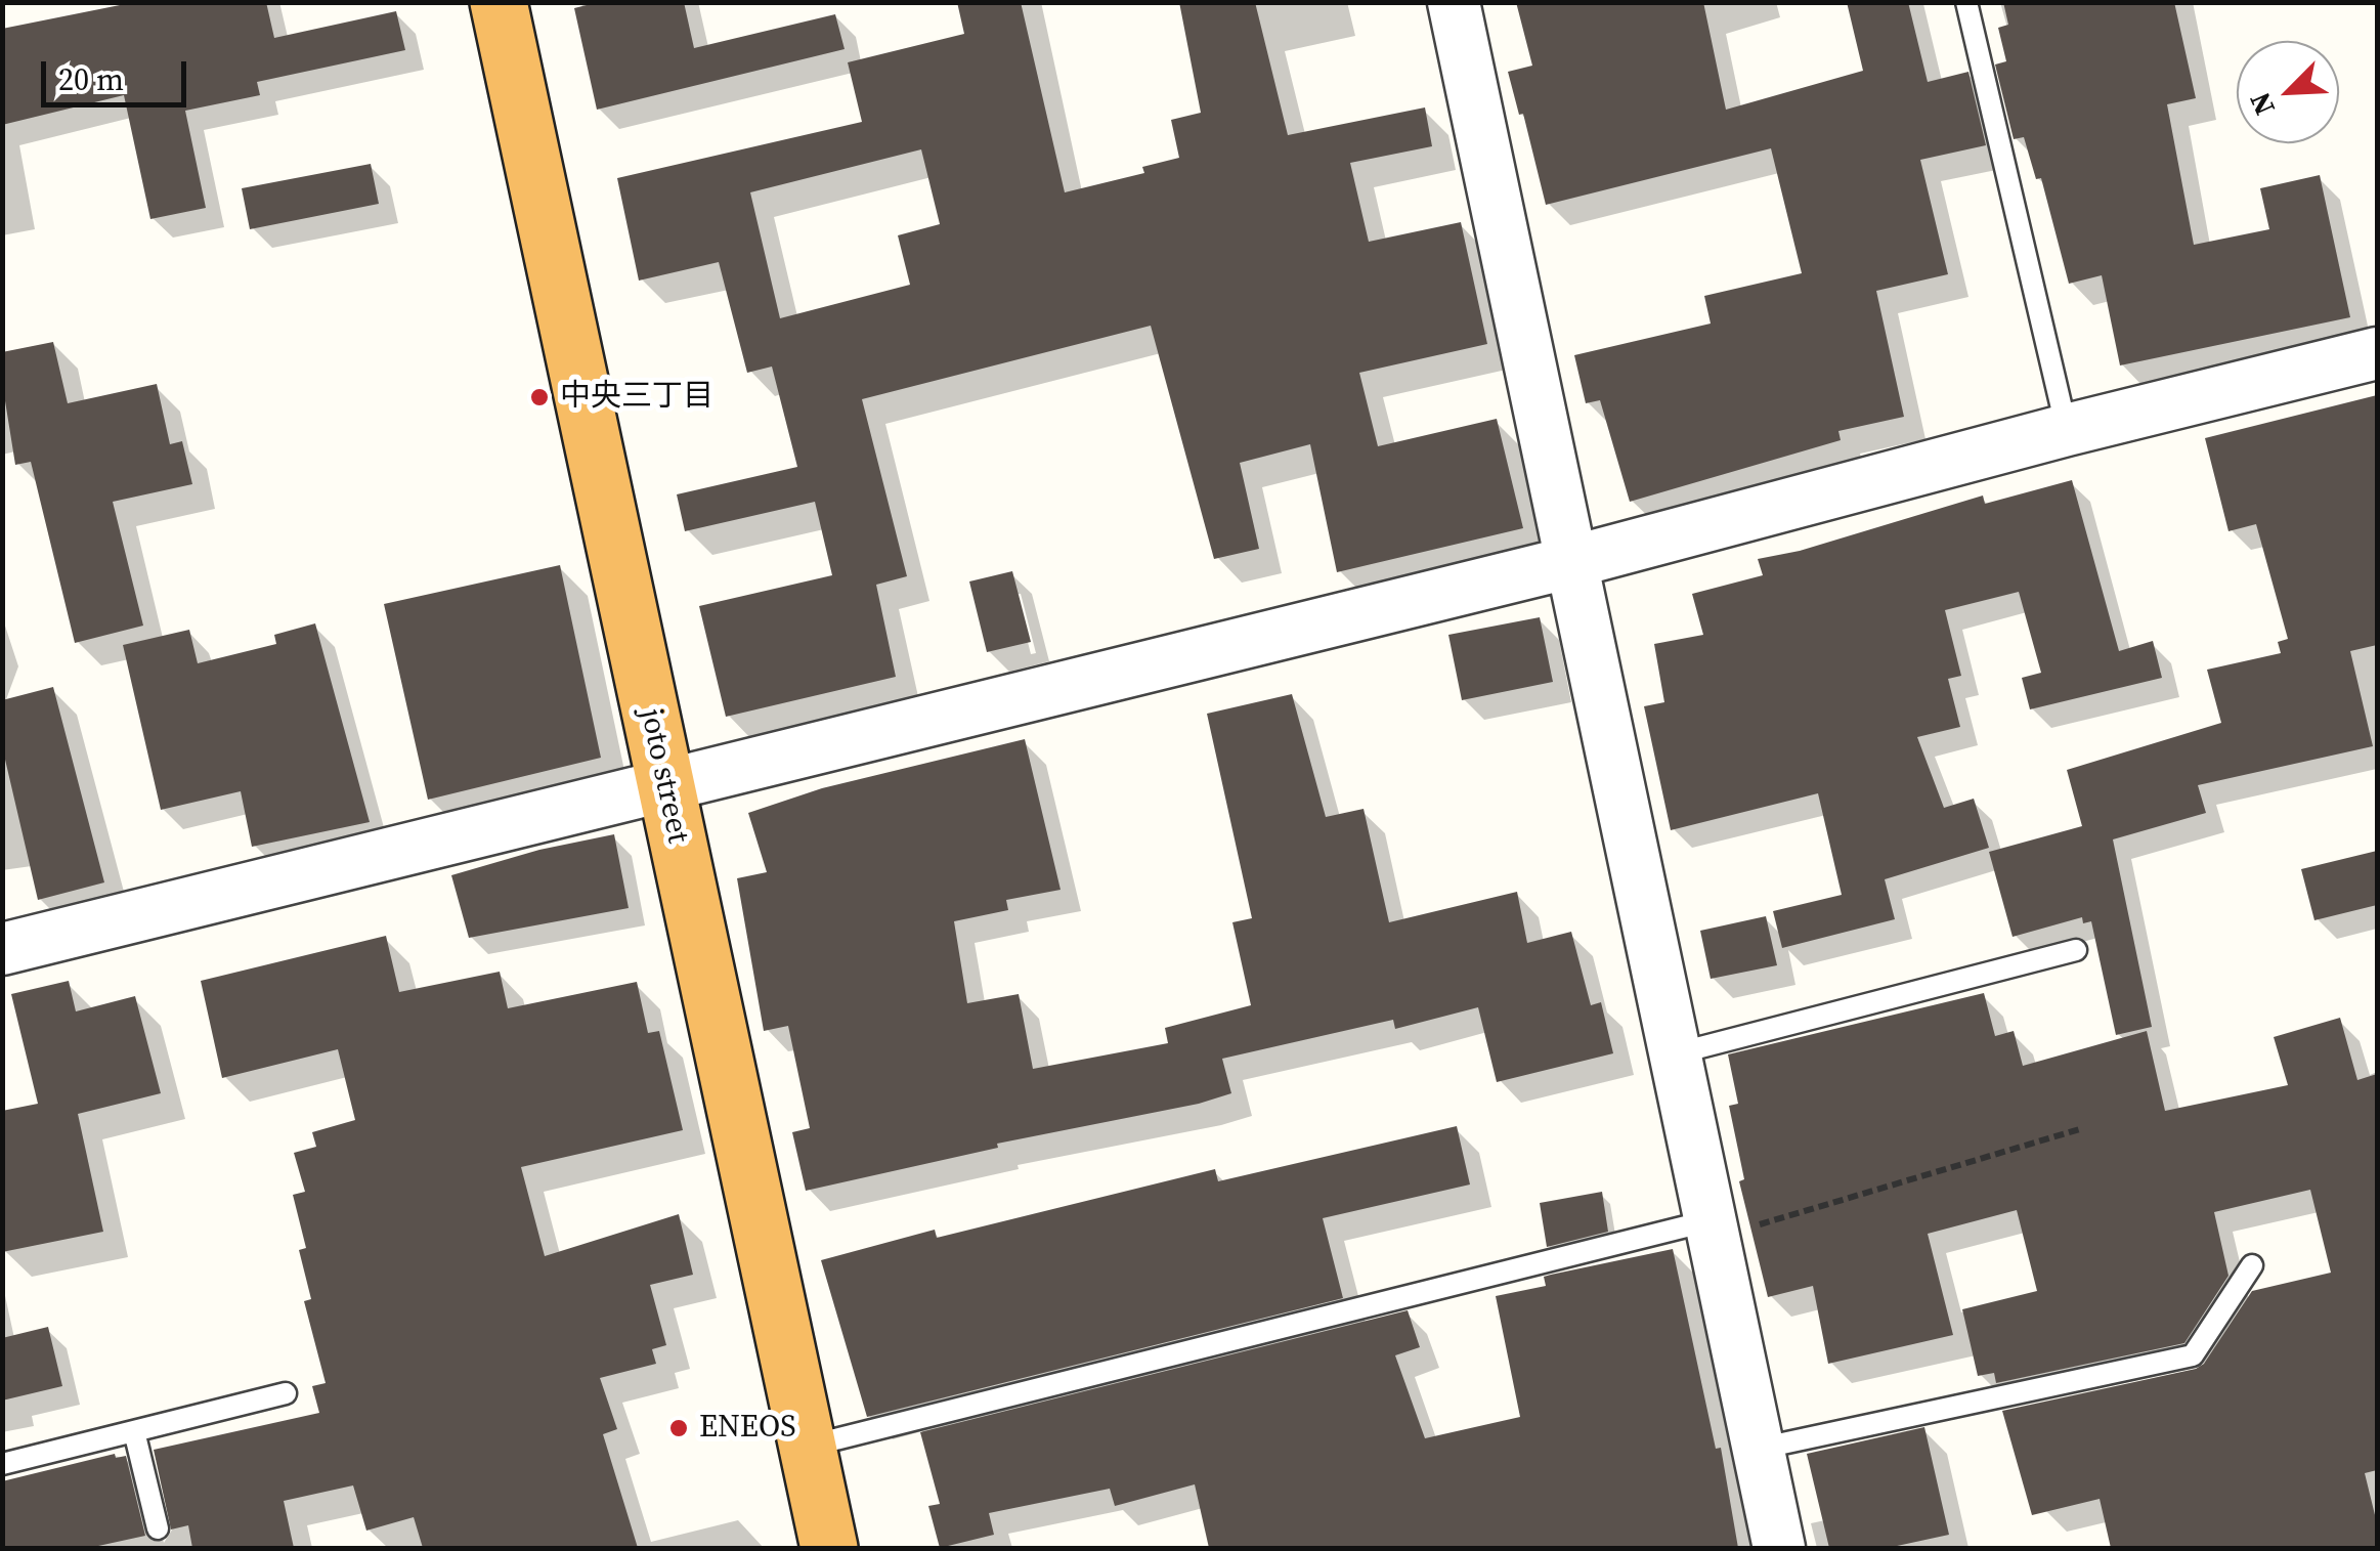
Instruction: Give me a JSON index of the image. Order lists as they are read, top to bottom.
{
  "streets": {
    "highway": ["joto street"]
  },
  "places": ["中央三丁目", "ENEOS"],
  "scale_bar": "20 m",
  "north": "bottom left"
}
